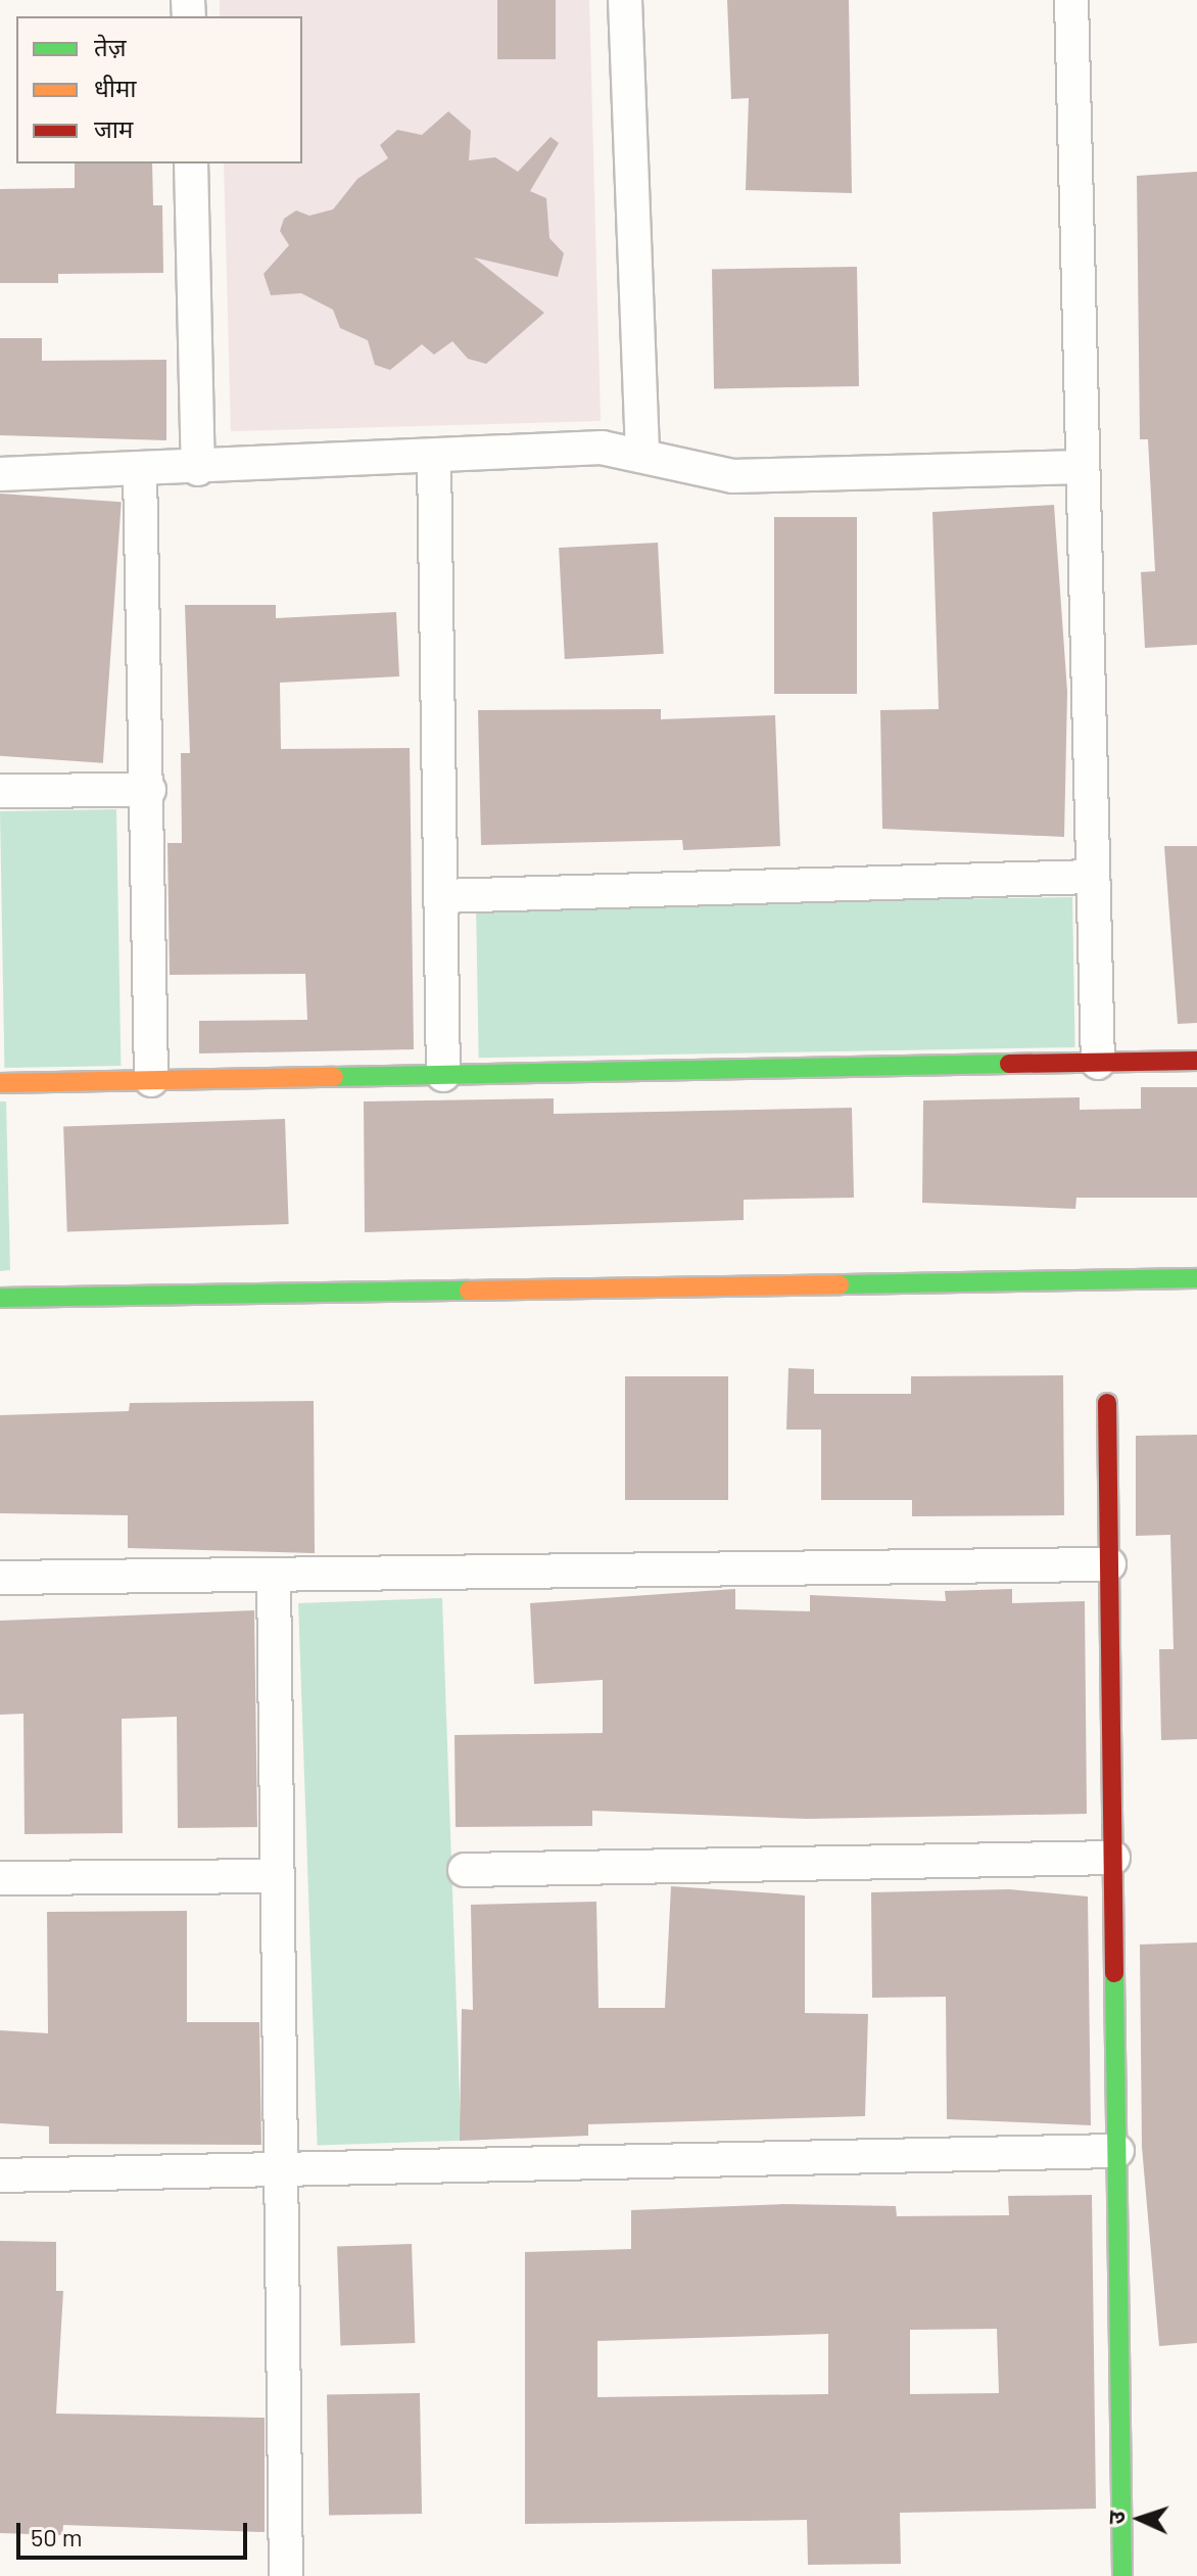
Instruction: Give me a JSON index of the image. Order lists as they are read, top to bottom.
{
  "legend": ["तेज़", "धीमा", "जाम"],
  "scale_bar": "50 m",
  "north": "left"
}
